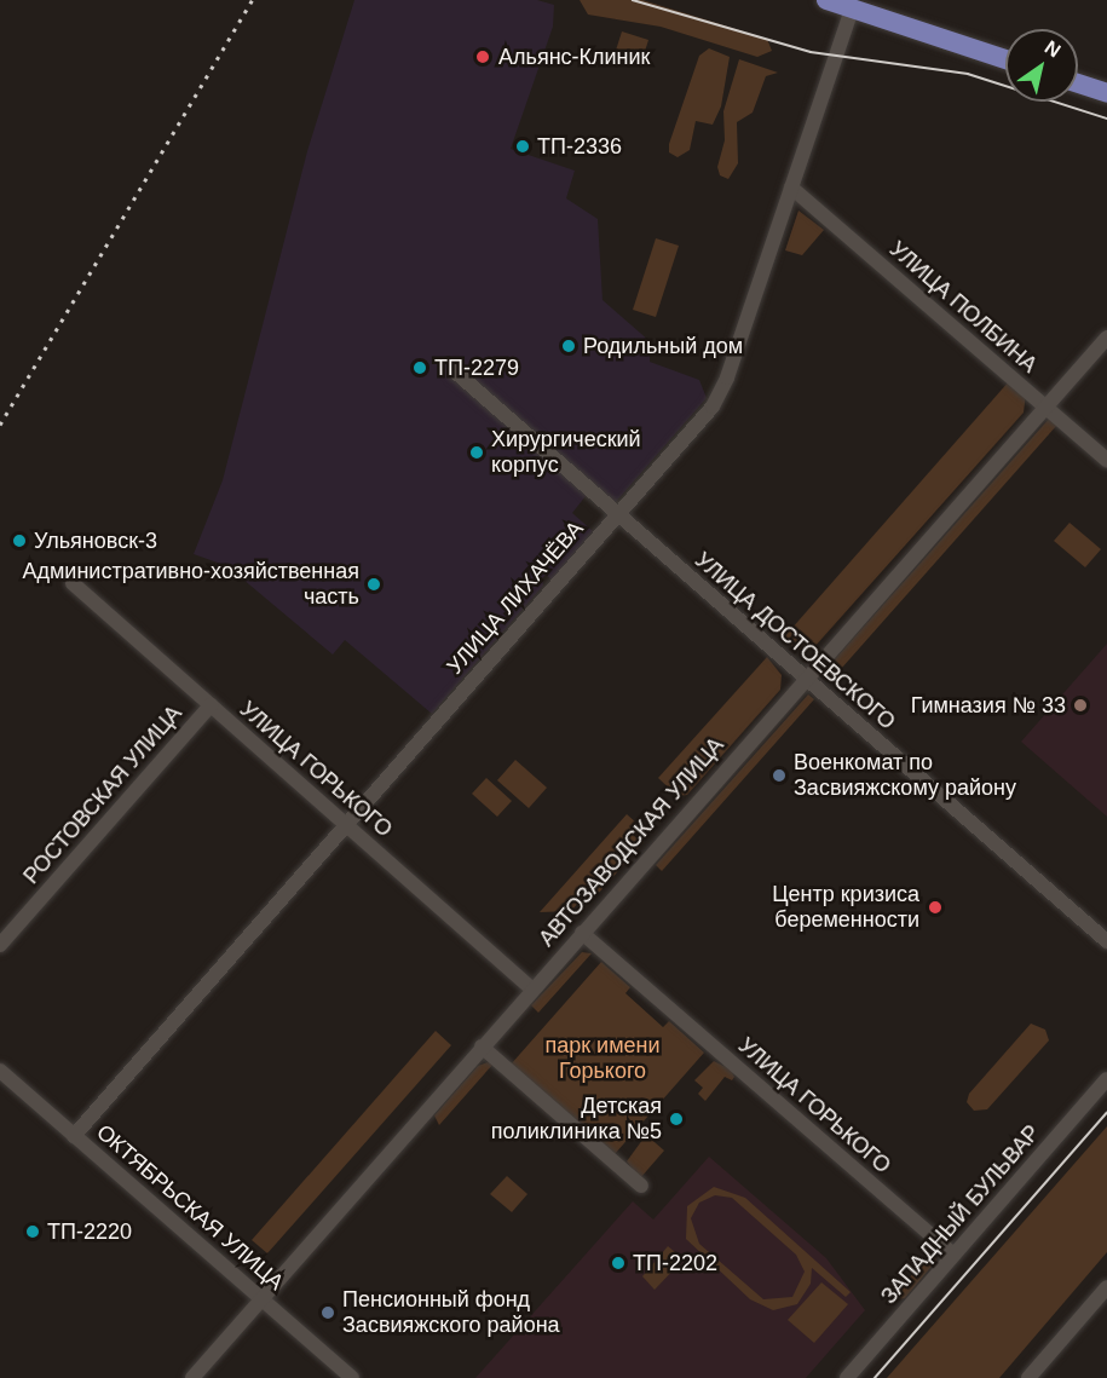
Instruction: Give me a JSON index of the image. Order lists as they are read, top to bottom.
{
  "streets": {
    "street": [
      "УЛИЦА ПОЛБИНА",
      "УЛИЦА ЛИХАЧЁВА",
      "УЛИЦА ДОСТОЕВСКОГО",
      "УЛИЦА ГОРЬКОГО",
      "РОСТОВСКАЯ УЛИЦА",
      "АВТОЗАВОДСКАЯ УЛИЦА",
      "ОКТЯБРЬСКАЯ УЛИЦА",
      "ЗАПАДНЫЙ БУЛЬВАР"
    ]
  },
  "crossings": [
    ["УЛИЦА ПОЛБИНА", "УЛИЦА ЛИХАЧЁВА"],
    ["УЛИЦА ПОЛБИНА", "АВТОЗАВОДСКАЯ УЛИЦА"],
    ["УЛИЦА ЛИХАЧЁВА", "УЛИЦА ДОСТОЕВСКОГО"],
    ["УЛИЦА ЛИХАЧЁВА", "УЛИЦА ГОРЬКОГО"],
    ["УЛИЦА ЛИХАЧЁВА", "ОКТЯБРЬСКАЯ УЛИЦА"],
    ["УЛИЦА ДОСТОЕВСКОГО", "АВТОЗАВОДСКАЯ УЛИЦА"],
    ["УЛИЦА ГОРЬКОГО", "РОСТОВСКАЯ УЛИЦА"],
    ["УЛИЦА ГОРЬКОГО", "АВТОЗАВОДСКАЯ УЛИЦА"],
    ["УЛИЦА ГОРЬКОГО", "ЗАПАДНЫЙ БУЛЬВАР"],
    ["АВТОЗАВОДСКАЯ УЛИЦА", "ОКТЯБРЬСКАЯ УЛИЦА"]
  ],
  "parks": ["парк имени Горького"],
  "places": [
    "Альянс-Клиник",
    "ТП-2336",
    "Родильный дом",
    "ТП-2279",
    "Хирургический корпус",
    "Ульяновск-3",
    "Административно-хозяйственная часть",
    "Гимназия № 33",
    "Военкомат по Засвияжскому району",
    "Центр кризиса беременности",
    "Детская поликлиника №5",
    "ТП-2220",
    "ТП-2202",
    "Пенсионный фонд Засвияжского района"
  ],
  "north": "top right"
}
